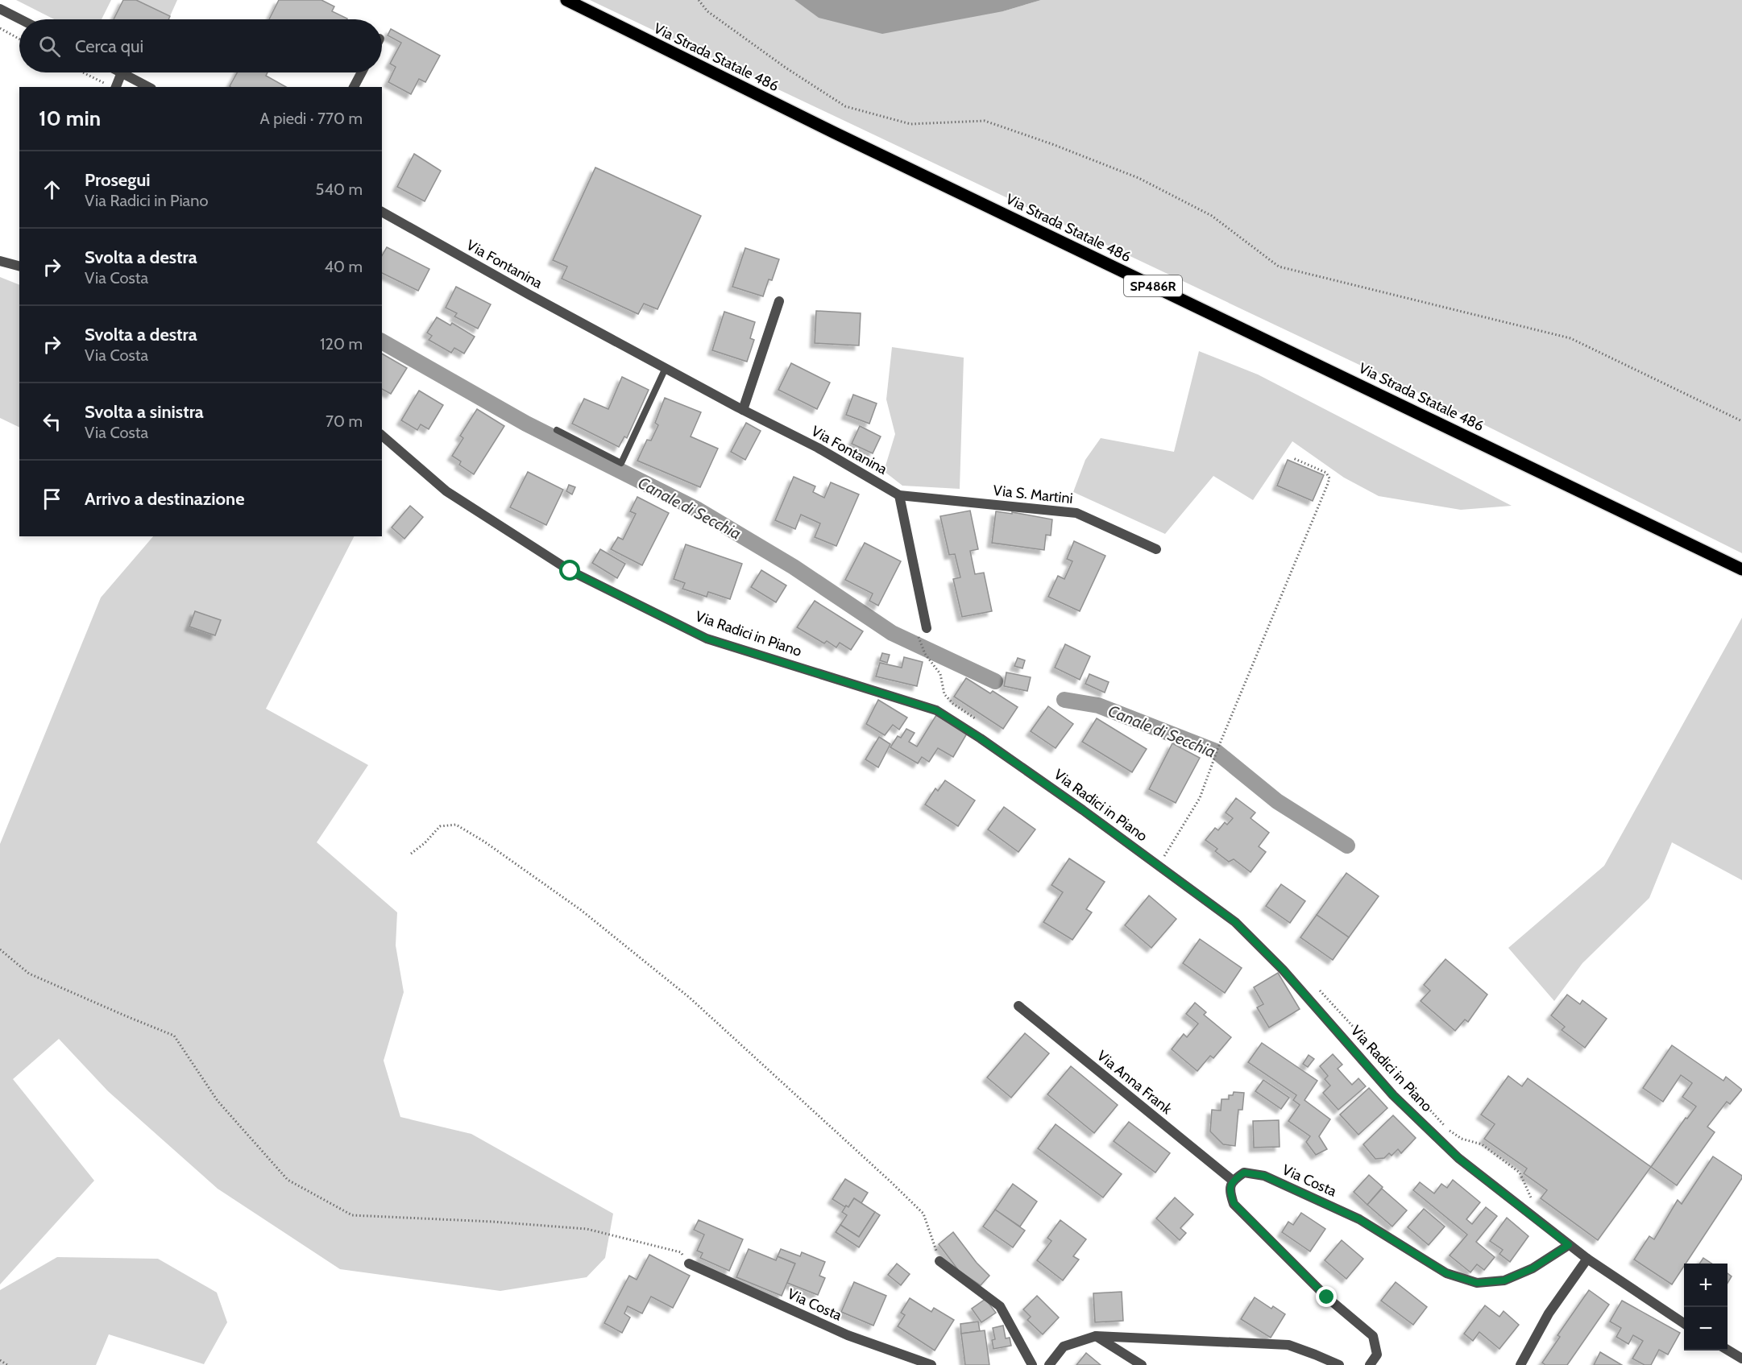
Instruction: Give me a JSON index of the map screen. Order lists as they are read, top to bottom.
{
  "streets": {
    "main road": ["Via Strada Statale 486", "SP486R"],
    "street": [
      "Via Fontanina",
      "Via S. Martini",
      "Via Radici in Piano",
      "Via Anna Frank",
      "Via Costa"
    ]
  },
  "crossings": [
    ["Via Fontanina", "Via S. Martini"],
    ["Via Radici in Piano", "Via Costa"],
    ["Via Anna Frank", "Via Costa"]
  ],
  "water": ["Canale di Secchia"],
  "page": {
    "search": "Cerca qui",
    "heading": ["10 min", "A piedi · 770 m"],
    "list": [
      ["Prosegui", "Via Radici in Piano", "540 m"],
      ["Svolta a destra", "Via Costa", "40 m"],
      ["Svolta a destra", "Via Costa", "120 m"],
      ["Svolta a sinistra", "Via Costa", "70 m"],
      "Arrivo a destinazione"
    ],
    "map_buttons": ["+", "−"]
  }
}
